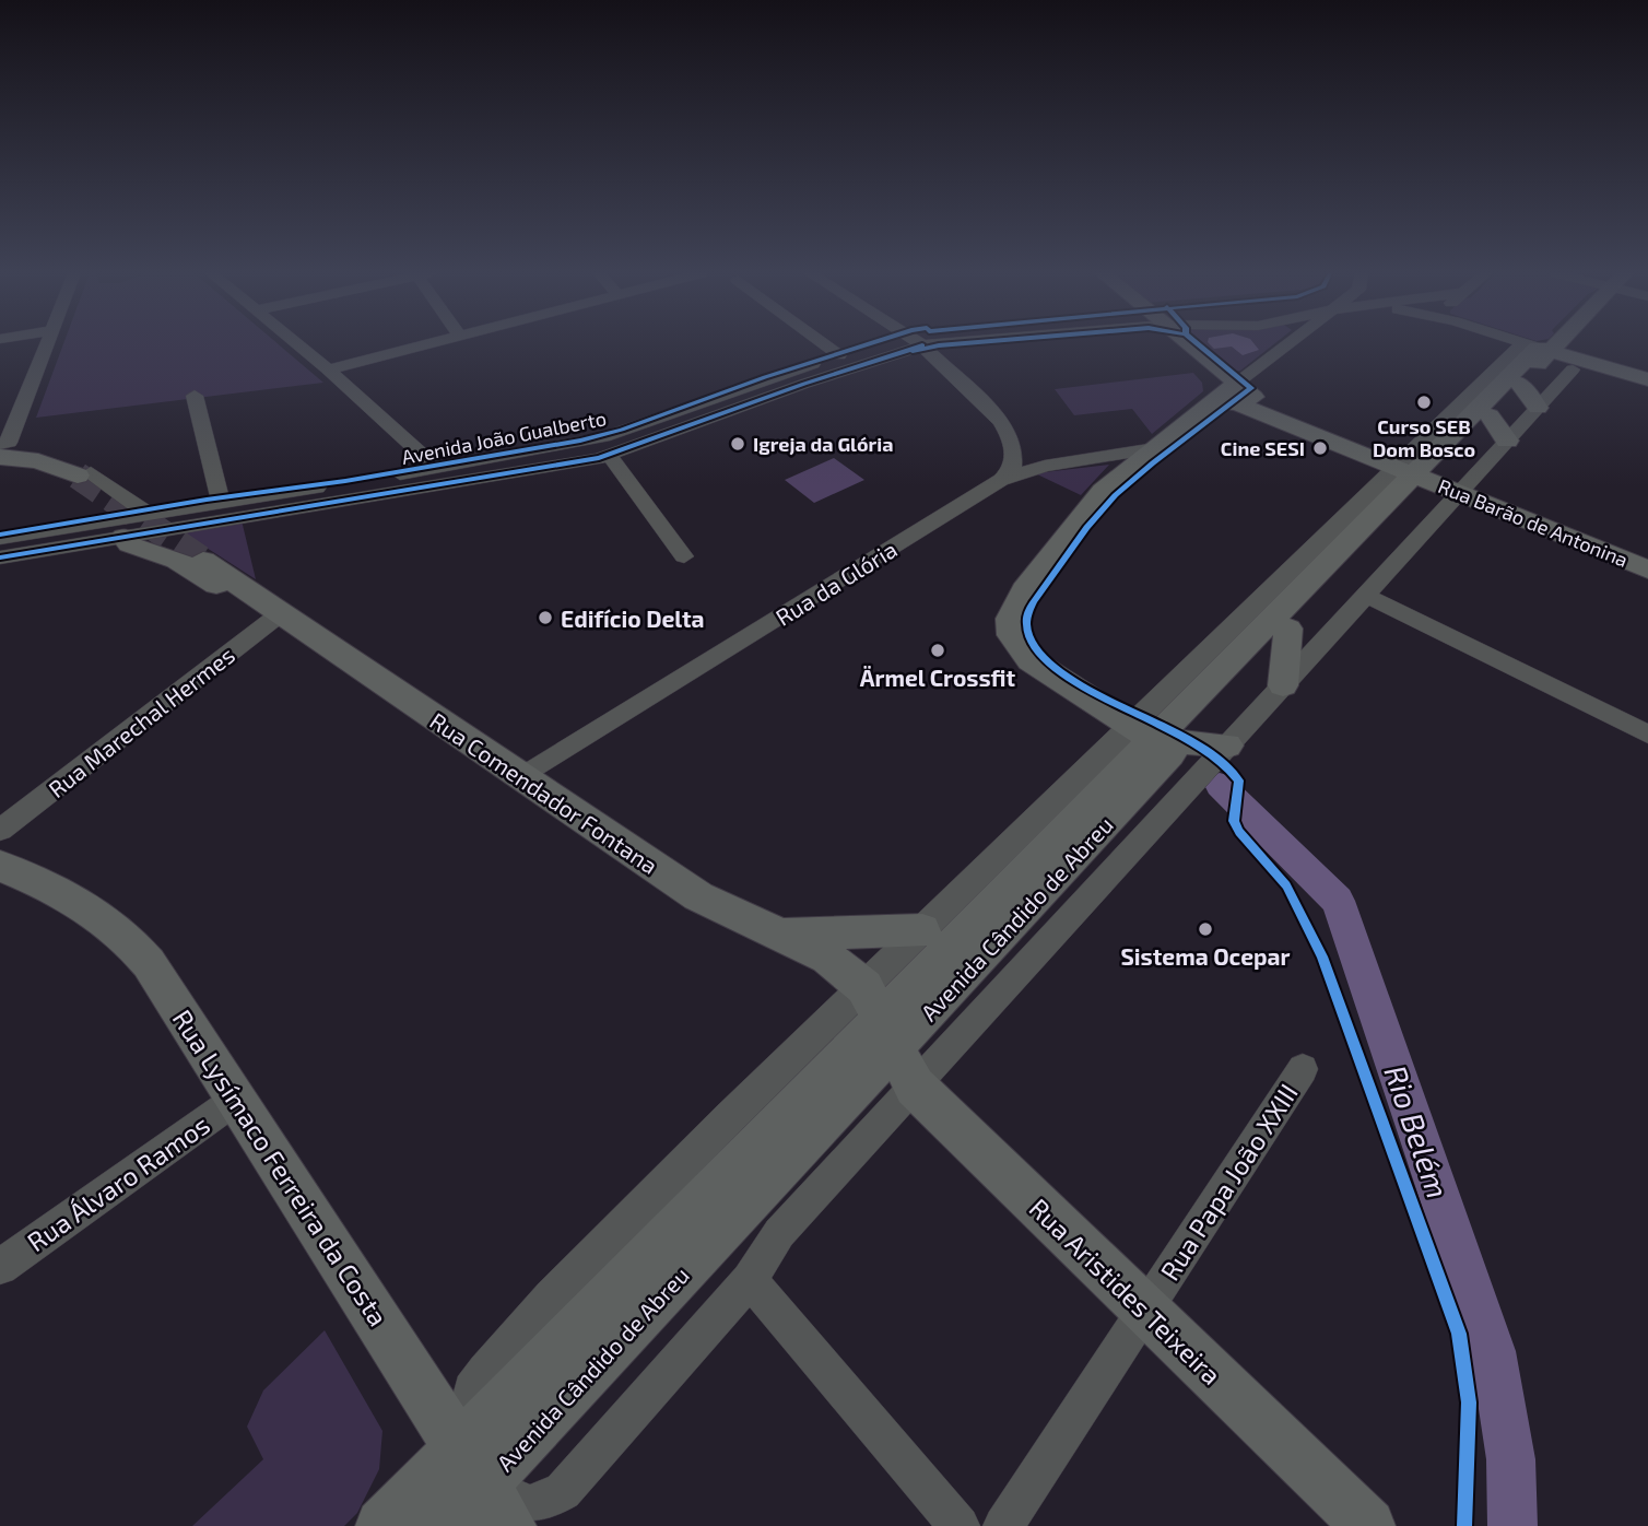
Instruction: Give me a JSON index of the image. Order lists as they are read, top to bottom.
{
  "streets": {
    "main road": [
      "Rua Barão de Antonina",
      "Rua Comendador Fontana",
      "Avenida Cândido de Abreu",
      "Rua Lysímaco Ferreira da Costa",
      "Rua Aristides Teixeira"
    ],
    "street": [
      "Avenida João Gualberto",
      "Rua da Glória",
      "Rua Marechal Hermes",
      "Rua Papa João XXIII",
      "Rua Álvaro Ramos"
    ]
  },
  "crossings": [
    ["Rua Barão de Antonina", "Avenida Cândido de Abreu"],
    ["Rua da Glória", "Rua Comendador Fontana"],
    ["Rua Marechal Hermes", "Rua Comendador Fontana"],
    ["Rua Comendador Fontana", "Avenida Cândido de Abreu"],
    ["Rua Comendador Fontana", "Rua Aristides Teixeira"],
    ["Avenida Cândido de Abreu", "Rua Lysímaco Ferreira da Costa"],
    ["Avenida Cândido de Abreu", "Rua Aristides Teixeira"],
    ["Rua Lysímaco Ferreira da Costa", "Rua Álvaro Ramos"],
    ["Rua Papa João XXIII", "Rua Aristides Teixeira"]
  ],
  "water": ["Rio Belém"],
  "places": [
    "Curso SEB Dom Bosco",
    "Igreja da Glória",
    "Cine SESI",
    "Edifício Delta",
    "Ärmel Crossfit",
    "Sistema Ocepar"
  ]
}
